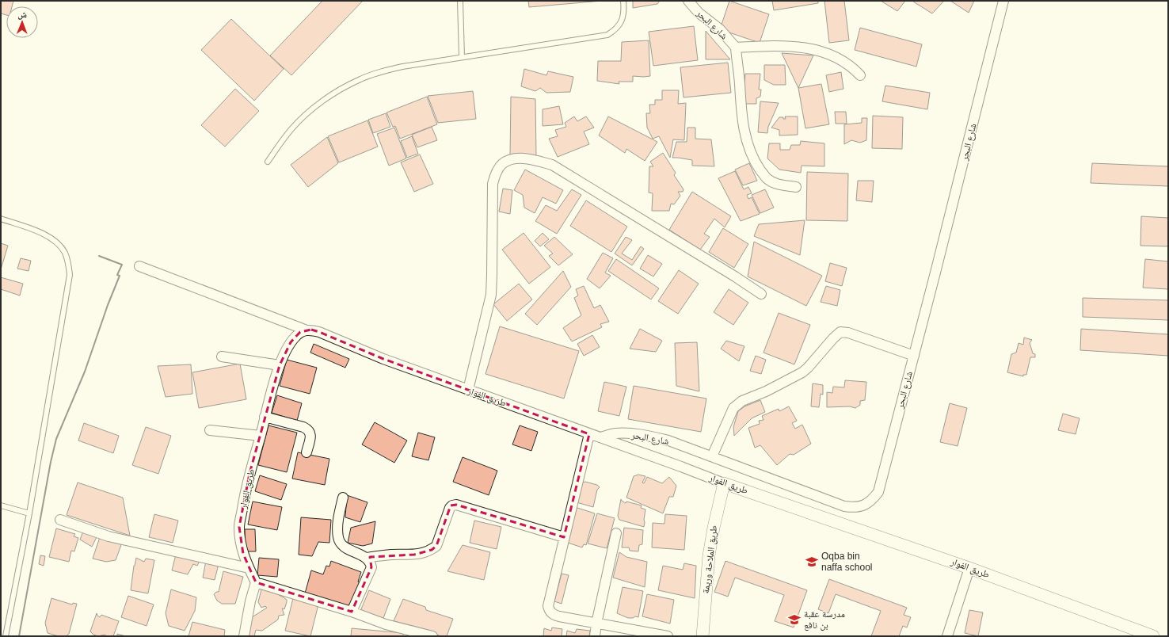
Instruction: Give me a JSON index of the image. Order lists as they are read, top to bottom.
{
  "streets": {
    "street": ["شارع البحر", "طريق الفوار", "طريق الملاحة وريمة"]
  },
  "crossings": [
    ["شارع البحر", "طريق الفوار"],
    ["طريق الفوار", "طريق الملاحة وريمة"]
  ],
  "places": {
    "school or university": ["Oqba bin naffa school", "مدرسة عقبة بن نافع"]
  },
  "north": "top"
}
